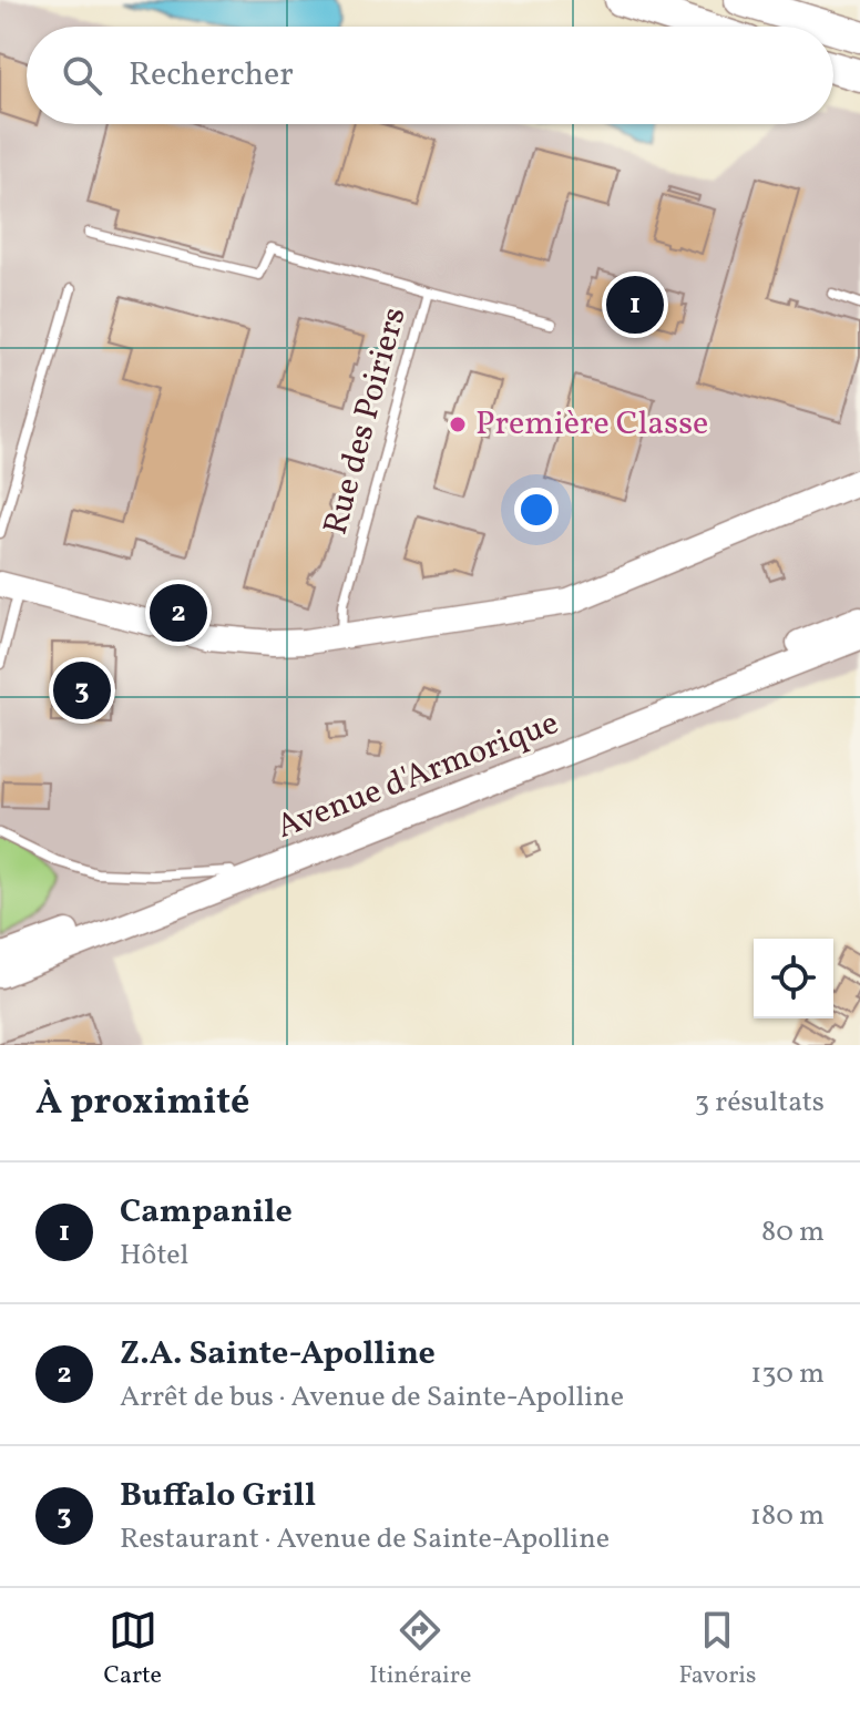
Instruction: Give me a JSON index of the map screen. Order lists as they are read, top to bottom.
{
  "streets": {
    "main road": ["Avenue d'Armorique"],
    "lane": ["Rue des Poiriers"]
  },
  "places": ["Première Classe"],
  "page": {
    "search": "Rechercher",
    "pins": ["1", "2", "3"],
    "heading": ["À proximité", "3 résultats"],
    "list": [
      {
        "mark": "1",
        "name": "Campanile",
        "note": "Hôtel",
        "value": "80 m"
      },
      {
        "mark": "2",
        "name": "Z.A. Sainte-Apolline",
        "note": "Arrêt de bus · Avenue de Sainte-Apolline",
        "value": "130 m"
      },
      {
        "mark": "3",
        "name": "Buffalo Grill",
        "note": "Restaurant · Avenue de Sainte-Apolline",
        "value": "180 m"
      }
    ],
    "nav": ["Carte", "Itinéraire", "Favoris"]
  }
}
